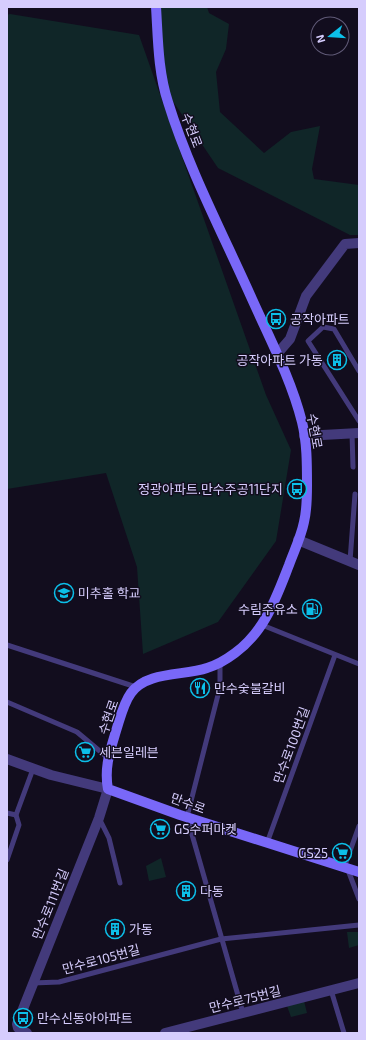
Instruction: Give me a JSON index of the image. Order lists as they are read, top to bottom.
{
  "streets": {
    "street": [
      "수현로",
      "만수로",
      "만수로111번길",
      "만수로75번길"
    ],
    "lane": ["만수로100번길", "만수로105번길"]
  },
  "crossings": [
    ["수현로", "만수로"],
    ["수현로", "만수로111번길"],
    ["만수로100번길", "만수로"],
    ["만수로", "만수로111번길"],
    ["만수로111번길", "만수로105번길"]
  ],
  "places": {
    "bus stop": ["공작아파트", "정광아파트.만수주공11단지", "만수신동아아파트"],
    "building": ["공작아파트 가동", "다동", "가동"],
    "school or university": ["미추홀 학교"],
    "fuel station": ["수림주유소"],
    "restaurant": ["만수숯불갈비"],
    "supermarket": ["세븐일레븐", "GS수퍼마켓", "GS25"]
  },
  "north": "left"
}
